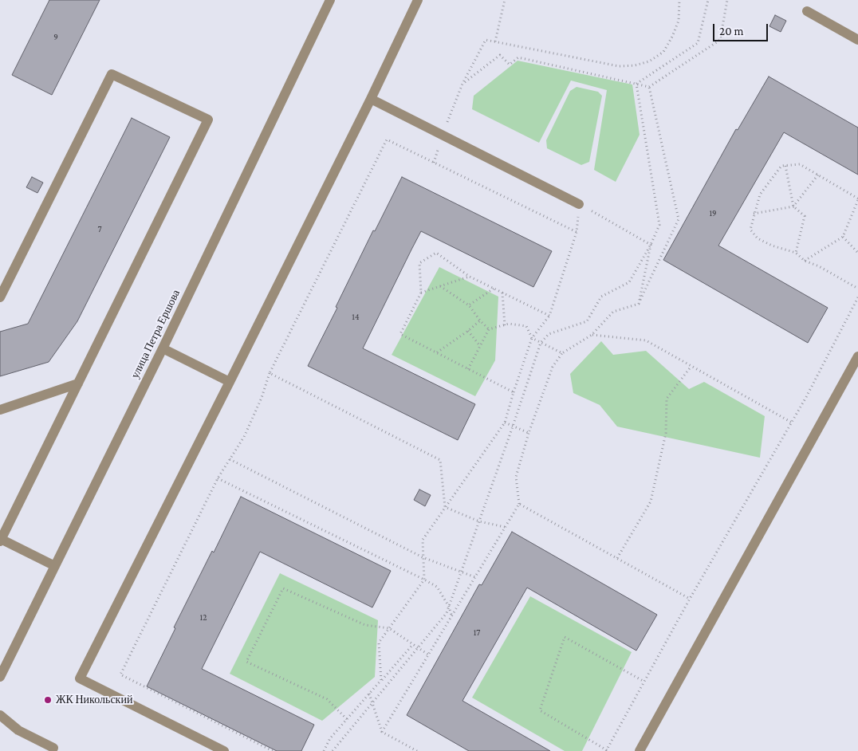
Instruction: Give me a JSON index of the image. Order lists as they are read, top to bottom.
{
  "streets": {
    "street": ["улица Петра Ершова"]
  },
  "places": ["ЖК Никольский"],
  "house_numbers": [
    "9",
    "19",
    "7",
    "14",
    "12",
    "17"
  ],
  "scale_bar": "20 m"
}
